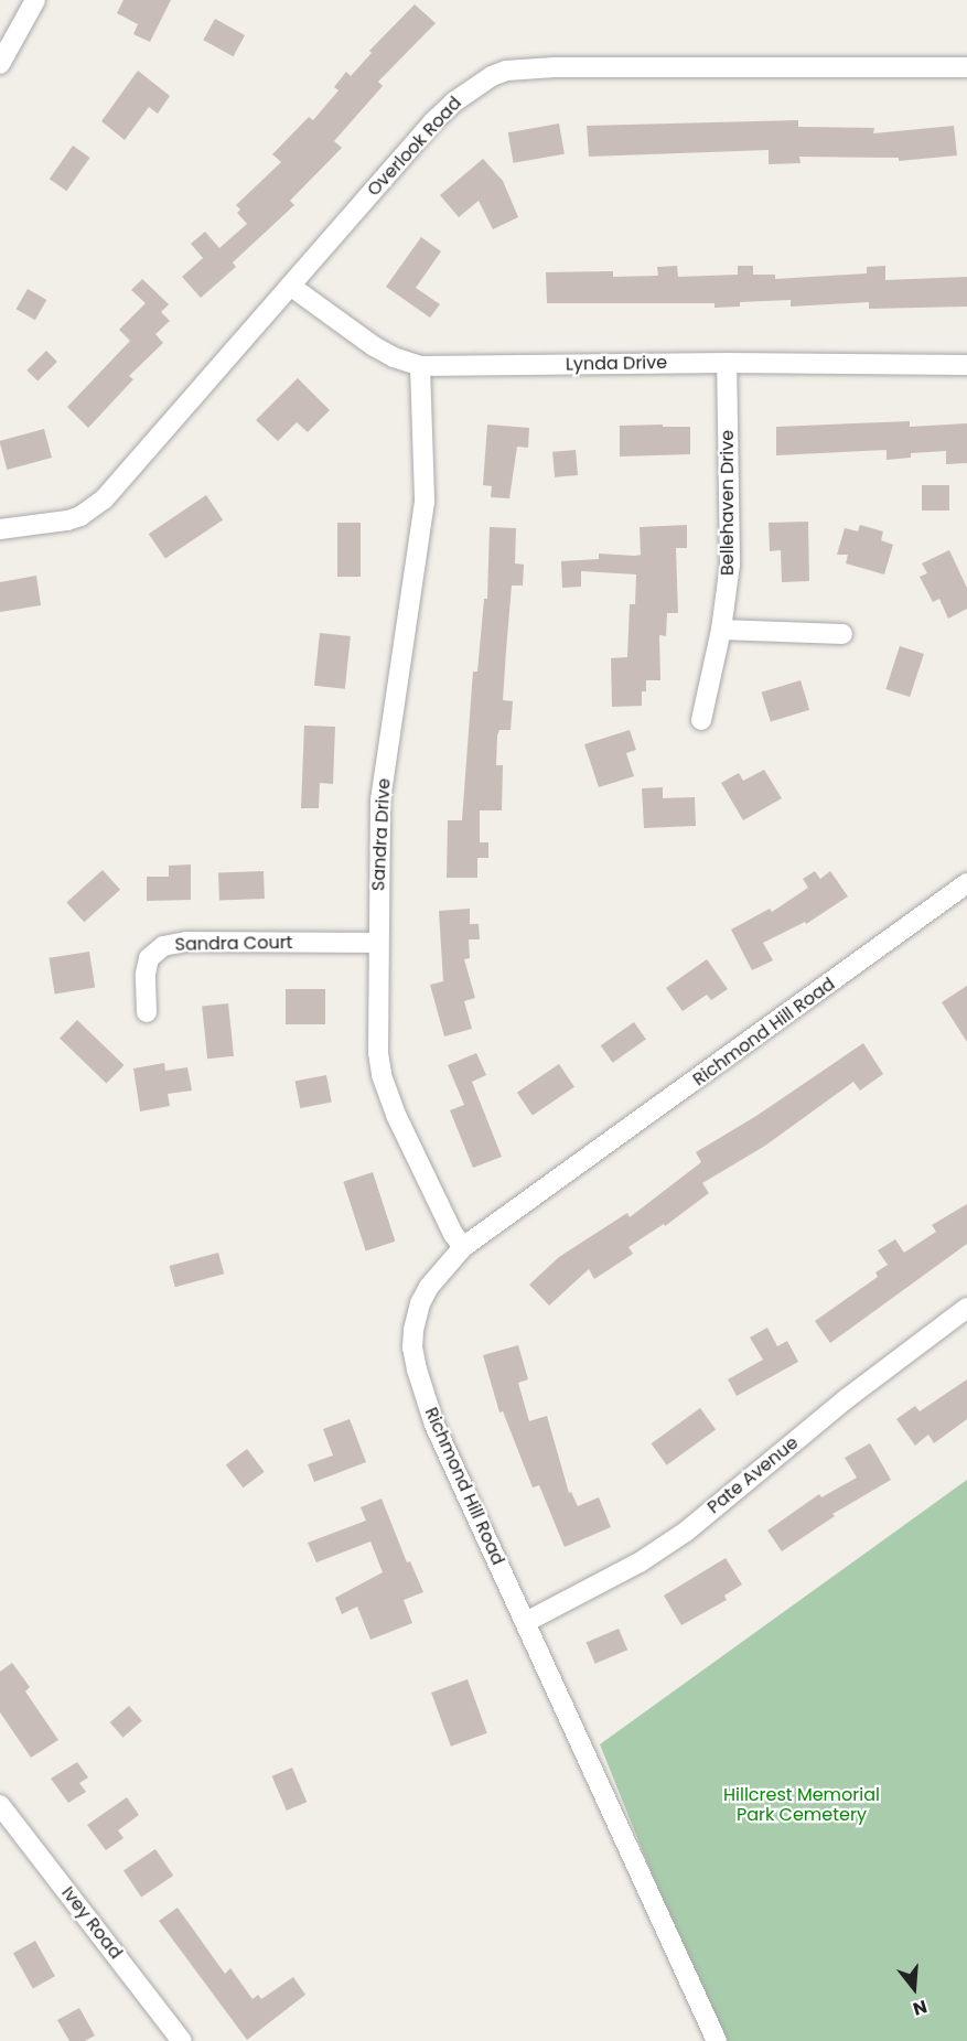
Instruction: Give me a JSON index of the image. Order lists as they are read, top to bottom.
{
  "streets": {
    "street": [
      "Overlook Road",
      "Lynda Drive",
      "Bellehaven Drive",
      "Sandra Drive",
      "Sandra Court",
      "Richmond Hill Road",
      "Pate Avenue",
      "Ivey Road"
    ]
  },
  "crossings": [
    ["Overlook Road", "Lynda Drive"],
    ["Lynda Drive", "Bellehaven Drive"],
    ["Lynda Drive", "Sandra Drive"],
    ["Sandra Drive", "Sandra Court"],
    ["Sandra Drive", "Richmond Hill Road"],
    ["Richmond Hill Road", "Pate Avenue"]
  ],
  "parks": ["Hillcrest Memorial Park Cemetery"],
  "north": "bottom"
}
